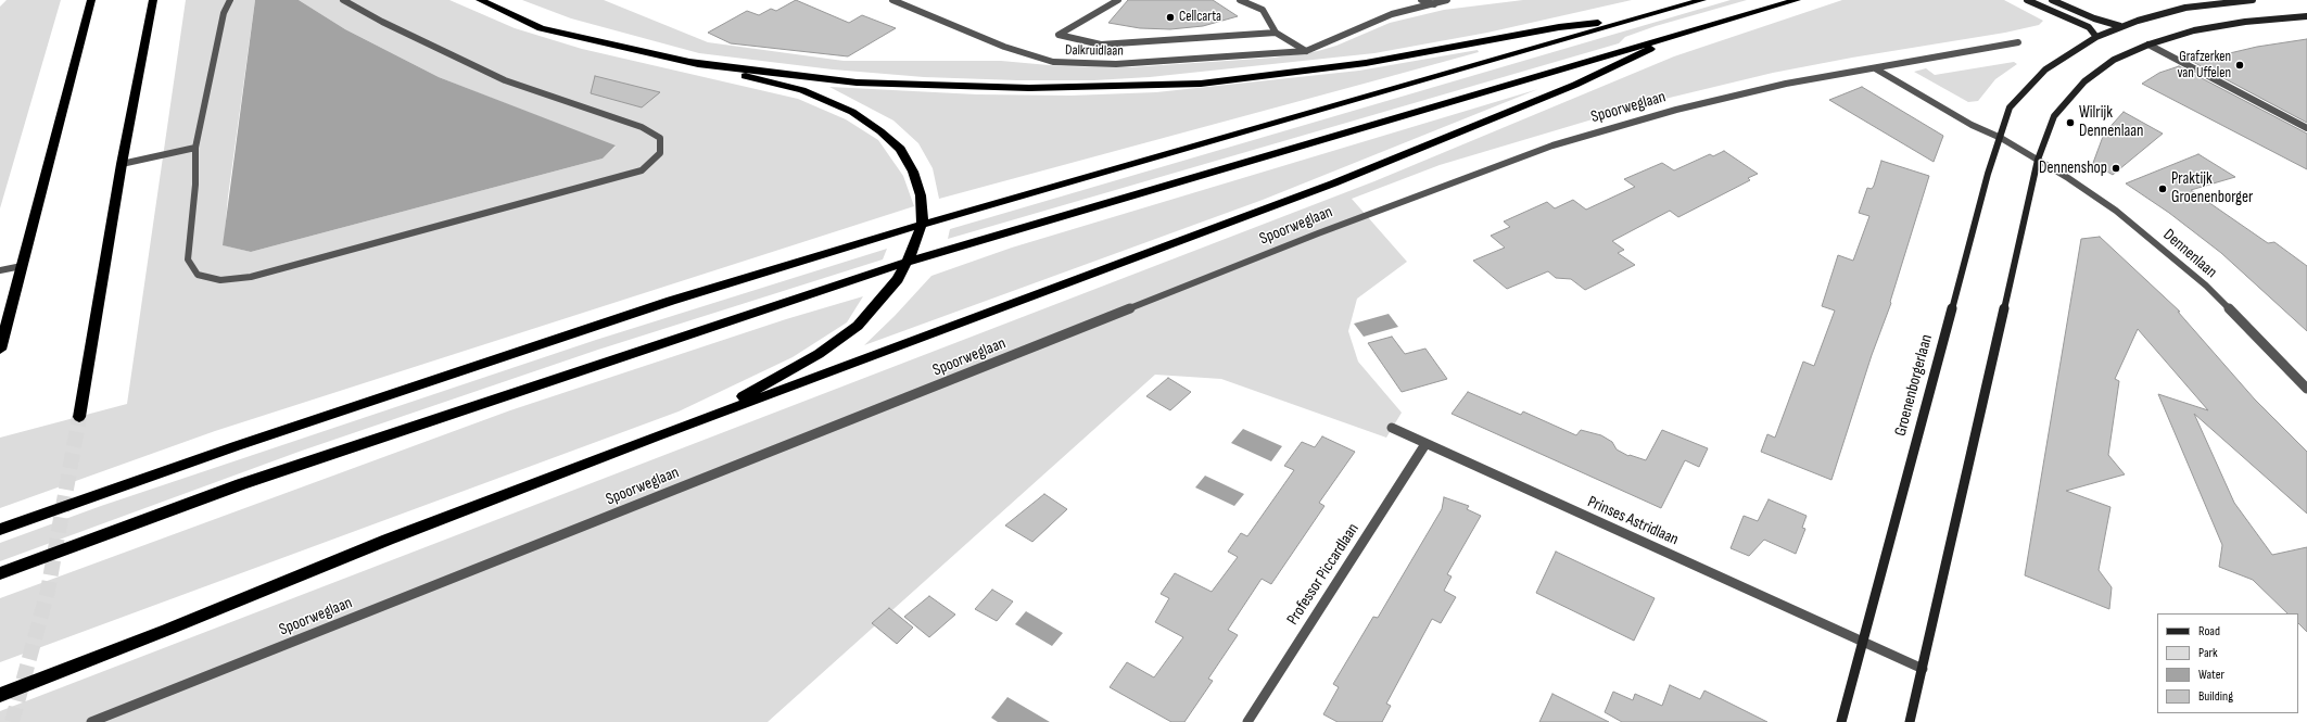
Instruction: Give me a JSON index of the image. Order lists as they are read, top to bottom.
{
  "streets": {
    "street": [
      "Dalkruidlaan",
      "Spoorweglaan",
      "Dennenlaan",
      "Groenenborgerlaan",
      "Prinses Astridlaan",
      "Professor Piccardlaan"
    ]
  },
  "crossings": [
    ["Groenenborgerlaan", "Prinses Astridlaan"],
    ["Prinses Astridlaan", "Professor Piccardlaan"]
  ],
  "places": [
    "Cellcarta",
    "Grafzerken van Uffelen",
    "Wilrijk Dennenlaan",
    "Dennenshop",
    "Praktijk Groenenborger"
  ],
  "legend": [
    "Road",
    "Park",
    "Water",
    "Building"
  ]
}
